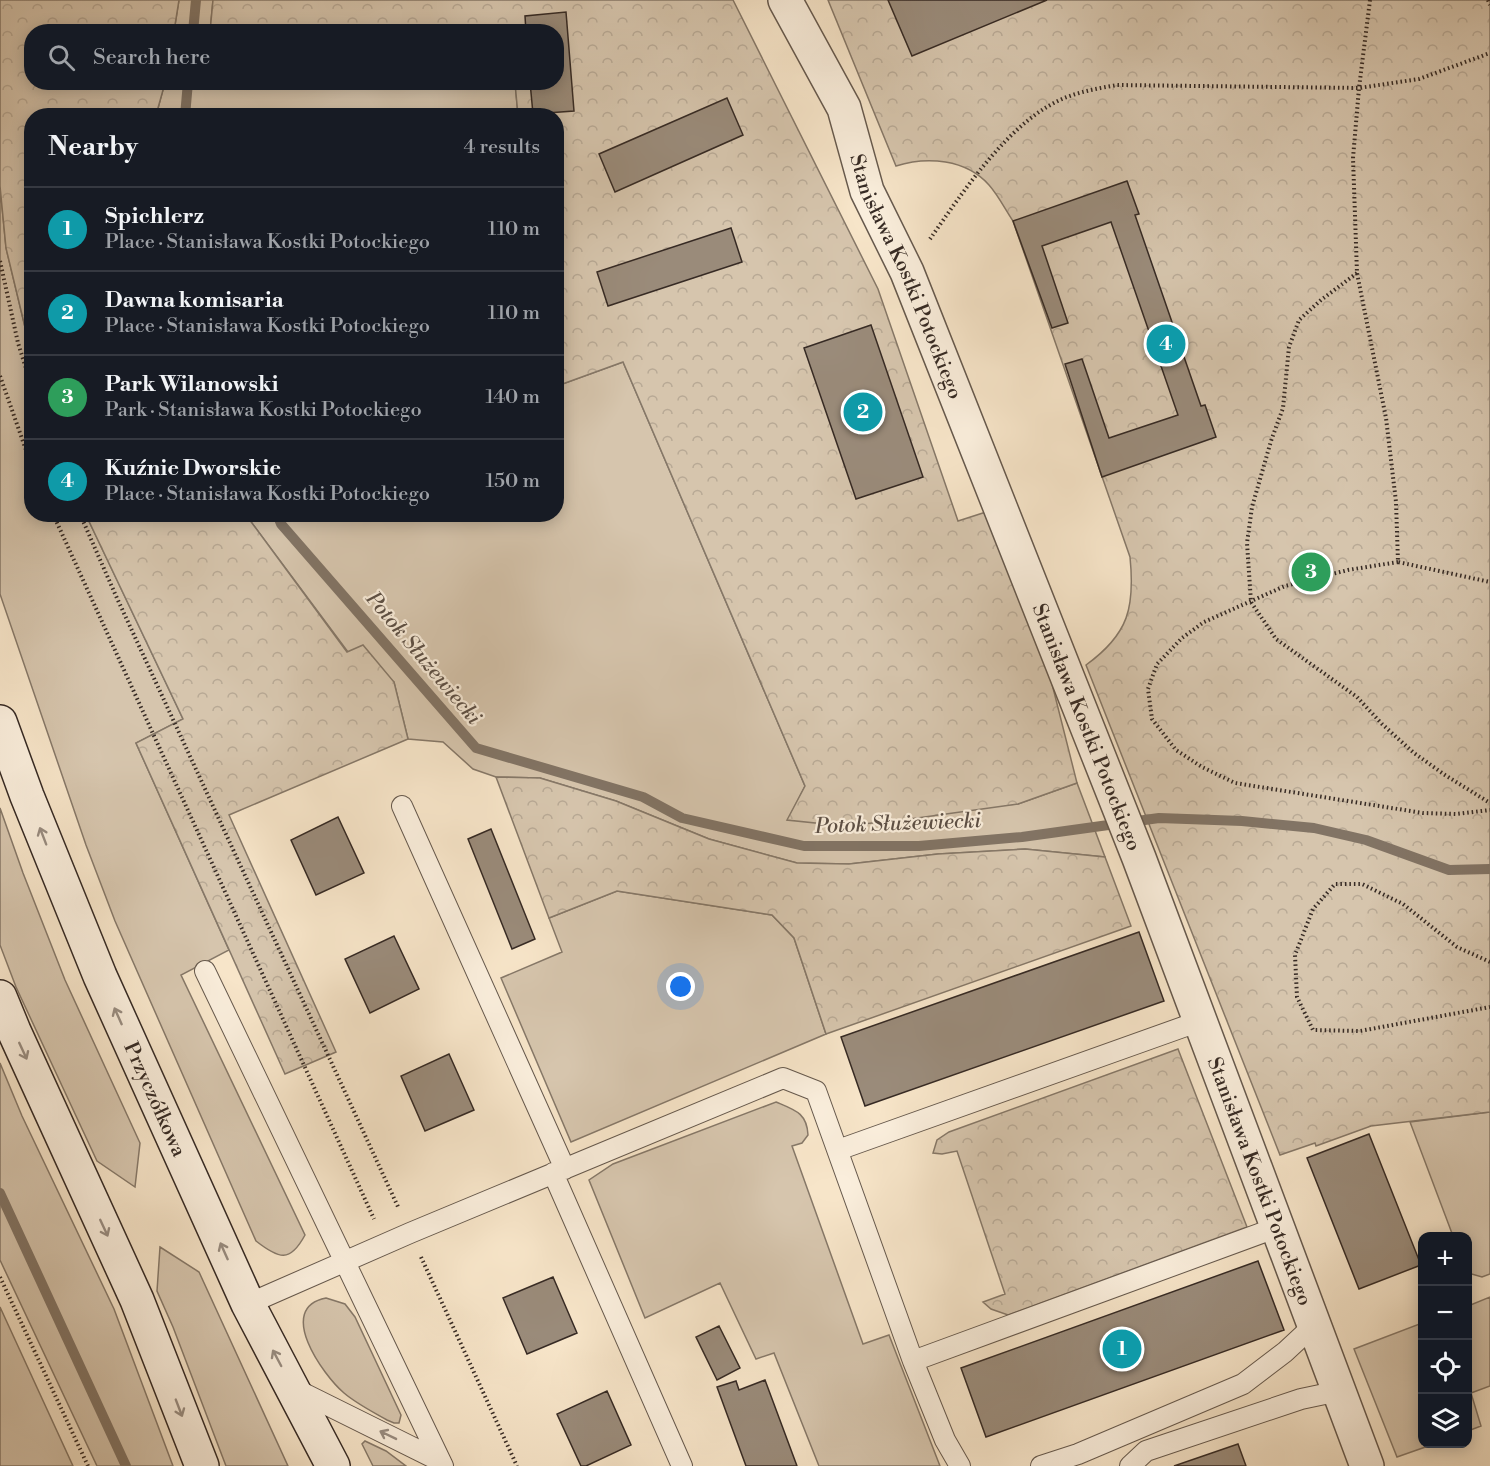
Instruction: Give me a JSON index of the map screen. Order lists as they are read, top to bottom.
{
  "streets": {
    "street": ["Stanisława Kostki Potockiego", "Przyczółkowa"]
  },
  "water": ["Potok Służewiecki"],
  "page": {
    "search": "Search here",
    "heading": ["Nearby", "4 results"],
    "list": [
      {
        "mark": "1",
        "name": "Spichlerz",
        "note": "Place · Stanisława Kostki Potockiego",
        "value": "110 m"
      },
      {
        "mark": "2",
        "name": "Dawna komisaria",
        "note": "Place · Stanisława Kostki Potockiego",
        "value": "110 m"
      },
      {
        "mark": "3",
        "name": "Park Wilanowski",
        "note": "Park · Stanisława Kostki Potockiego",
        "value": "140 m"
      },
      {
        "mark": "4",
        "name": "Kuźnie Dworskie",
        "note": "Place · Stanisława Kostki Potockiego",
        "value": "150 m"
      }
    ],
    "pins": [
      "4",
      "2",
      "3",
      "1"
    ],
    "map_buttons": ["+", "−"]
  }
}
